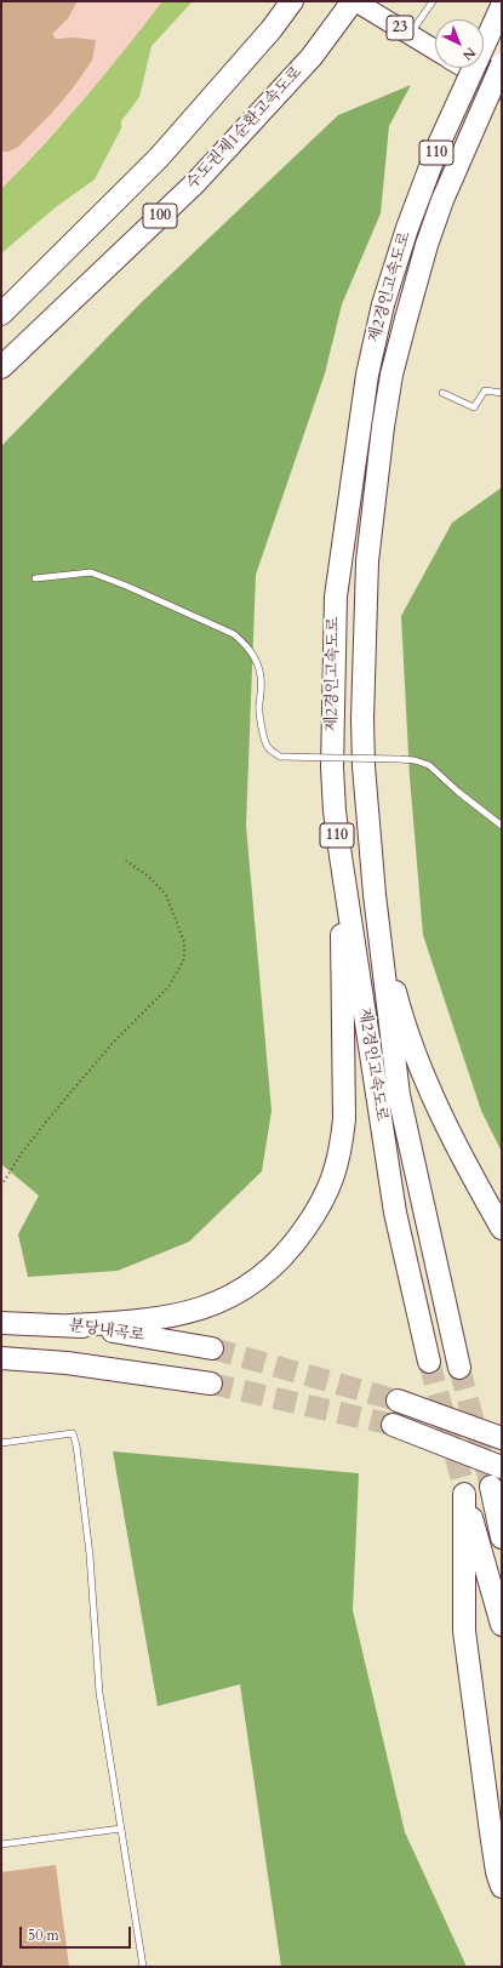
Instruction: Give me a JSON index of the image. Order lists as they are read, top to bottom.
{
  "streets": {
    "highway": [
      "수도권제1순환고속도로",
      "110",
      "100",
      "제2경인고속도로",
      "분당내곡로"
    ],
    "main road": ["23"]
  },
  "crossings": [
    ["23", "수도권제1순환고속도로"]
  ],
  "scale_bar": "50 m",
  "north": "bottom right"
}
